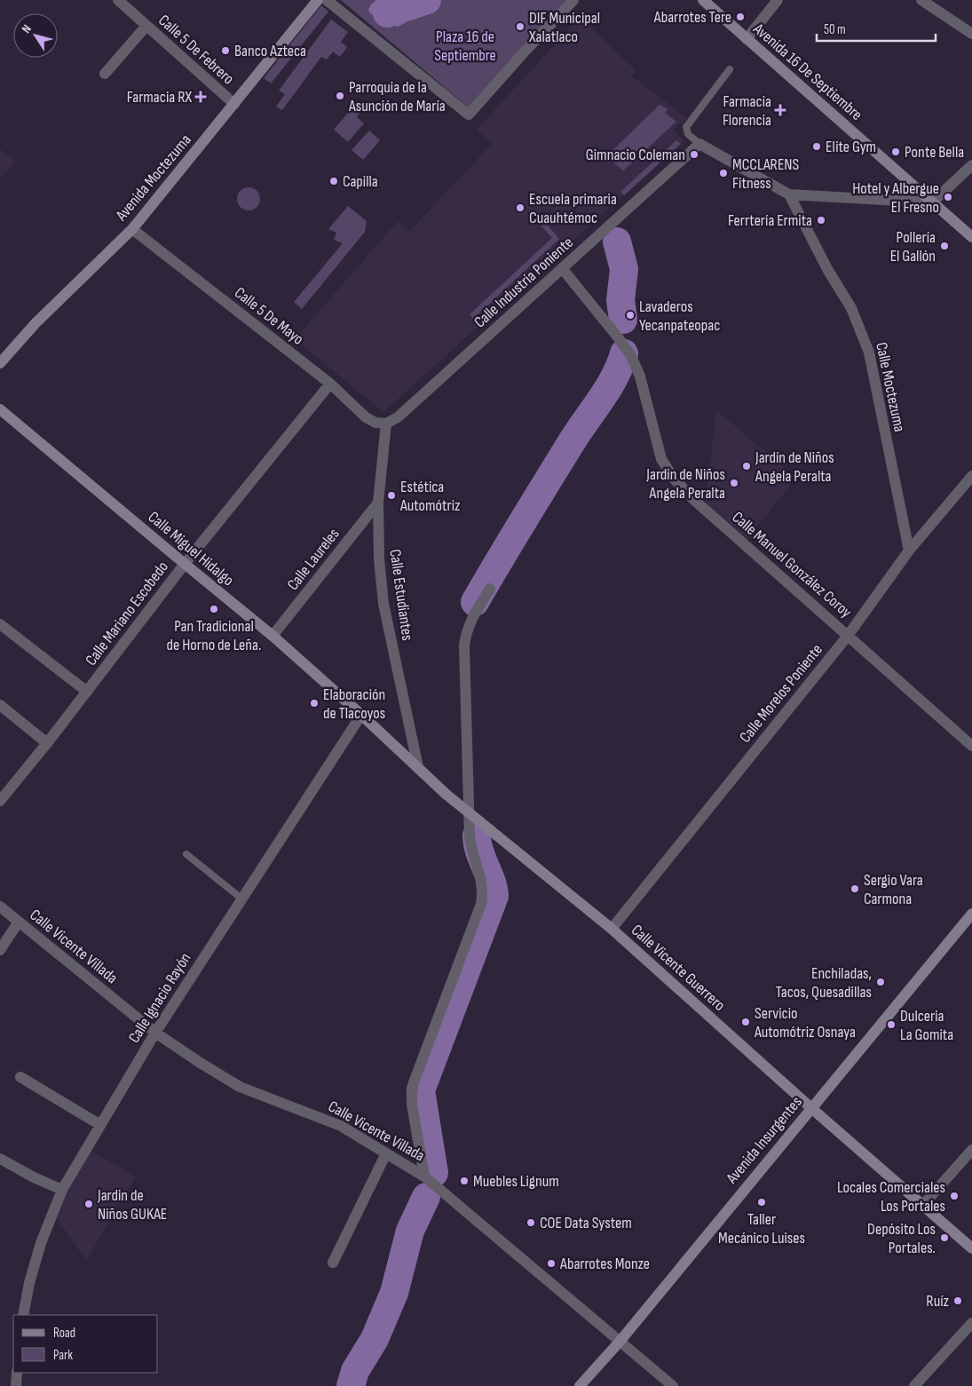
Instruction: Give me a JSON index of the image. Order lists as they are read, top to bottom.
{
  "streets": {
    "main road": [
      "Avenida 16 De Septiembre",
      "Avenida Moctezuma",
      "Calle Miguel Hidalgo",
      "Calle Vicente Guerrero",
      "Avenida Insurgentes"
    ],
    "street": [
      "Calle 5 De Febrero",
      "Calle Industria Poniente",
      "Calle 5 De Mayo",
      "Calle Moctezuma",
      "Calle Laureles",
      "Calle Manuel González Coroy",
      "Calle Estudiantes",
      "Calle Mariano Escobedo",
      "Calle Morelos Poniente",
      "Calle Vicente Villada",
      "Calle Ignacio Rayón"
    ]
  },
  "crossings": [
    ["Calle 5 De Febrero", "Avenida Moctezuma"],
    ["Avenida Moctezuma", "Calle 5 De Mayo"],
    ["Calle Industria Poniente", "Calle 5 De Mayo"],
    ["Calle Industria Poniente", "Calle Manuel González Coroy"],
    ["Calle Industria Poniente", "Calle Estudiantes"],
    ["Calle 5 De Mayo", "Calle Estudiantes"],
    ["Calle 5 De Mayo", "Calle Mariano Escobedo"],
    ["Calle Moctezuma", "Calle Morelos Poniente"],
    ["Calle Miguel Hidalgo", "Calle Laureles"],
    ["Calle Miguel Hidalgo", "Calle Mariano Escobedo"],
    ["Calle Miguel Hidalgo", "Calle Vicente Guerrero"],
    ["Calle Miguel Hidalgo", "Calle Ignacio Rayón"],
    ["Calle Laureles", "Calle Estudiantes"],
    ["Calle Manuel González Coroy", "Calle Morelos Poniente"],
    ["Calle Estudiantes", "Calle Vicente Guerrero"],
    ["Calle Morelos Poniente", "Calle Vicente Guerrero"],
    ["Calle Vicente Villada", "Calle Ignacio Rayón"],
    ["Calle Vicente Villada", "Avenida Insurgentes"],
    ["Calle Vicente Guerrero", "Calle Ignacio Rayón"],
    ["Calle Vicente Guerrero", "Avenida Insurgentes"]
  ],
  "parks": ["Plaza 16 de Septiembre"],
  "places": {
    "other": [
      "Abarrotes Tere",
      "DIF Municipal Xalatlaco",
      "Banco Azteca",
      "Parroquia de la Asunción de María",
      "Elite Gym",
      "Ponte Bella",
      "Gimnacio Coleman",
      "MCCLARENS Fitness",
      "Capilla",
      "Hotel y Albergue El Fresno",
      "Escuela primaria Cuauhtémoc",
      "Ferrtería Ermita",
      "Pollería El Gallón",
      "Lavaderos Yecanpateopac",
      "Jardín de Niños Angela Peralta",
      "Jardin de Niños Angela Peralta",
      "Estética Automótriz",
      "Pan Tradicional de Horno de Leña.",
      "Elaboración de Tlacoyos",
      "Sergio Vara Carmona",
      "Enchiladas, Tacos, Quesadillas",
      "Servicio Automótriz Osnaya",
      "Dulceria La Gomita",
      "Muebles Lignum",
      "Locales Comerciales Los Portales",
      "Taller Mecánico Luises",
      "Jardin de Niños GUKAE",
      "COE Data System",
      "Depósito Los Portales.",
      "Abarrotes Monze",
      "Ruíz"
    ],
    "health": ["Farmacia RX", "Farmacia Florencia"]
  },
  "legend": ["Road", "Park"],
  "scale_bar": "50 m",
  "north": "top left"
}
